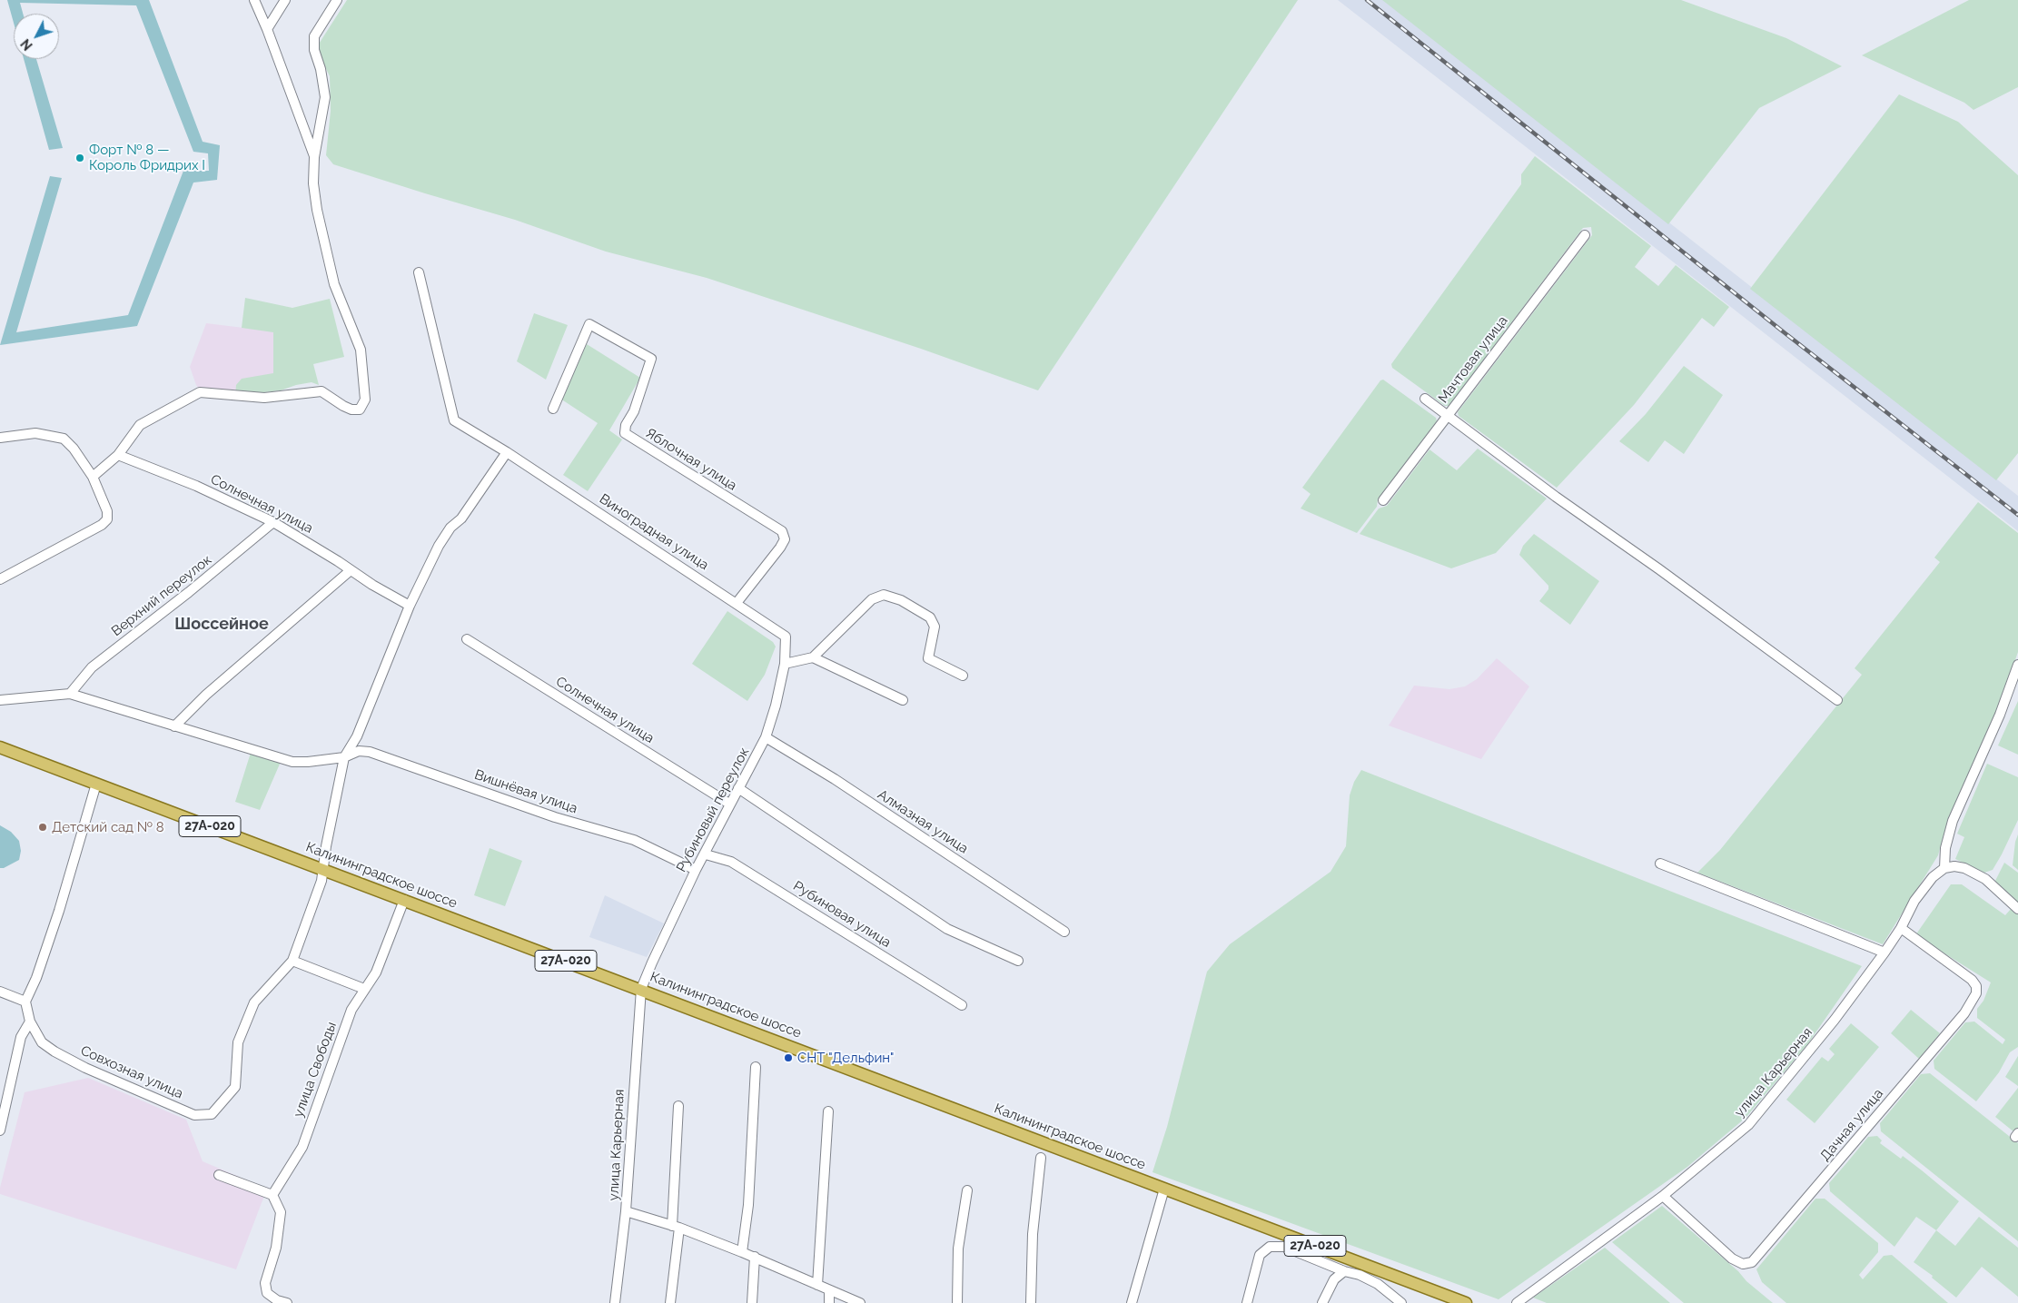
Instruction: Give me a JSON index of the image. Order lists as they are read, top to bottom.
{
  "streets": {
    "main road": ["27А-020", "Калининградское шоссе"],
    "street": [
      "Мачтовая улица",
      "Яблочная улица",
      "Солнечная улица",
      "Виноградная улица",
      "Верхний переулок",
      "Вишнёвая улица",
      "Рубиновый переулок",
      "Алмазная улица",
      "Рубиновая улица",
      "улица Свободы",
      "Совхозная улица",
      "улица Карьерная",
      "Дачная улица"
    ]
  },
  "crossings": [
    ["Яблочная улица", "Виноградная улица"],
    ["Солнечная улица", "Верхний переулок"],
    ["Солнечная улица", "Рубиновый переулок"],
    ["Солнечная улица", "Совхозная улица"],
    ["Виноградная улица", "Рубиновый переулок"],
    ["Виноградная улица", "Совхозная улица"],
    ["Верхний переулок", "Вишнёвая улица"],
    ["Вишнёвая улица", "Рубиновый переулок"],
    ["Вишнёвая улица", "Совхозная улица"],
    ["Рубиновый переулок", "Алмазная улица"],
    ["Рубиновый переулок", "Калининградское шоссе"],
    ["Рубиновый переулок", "Рубиновая улица"],
    ["Рубиновый переулок", "улица Карьерная"],
    ["Калининградское шоссе", "улица Свободы"],
    ["Калининградское шоссе", "Совхозная улица"],
    ["Калининградское шоссе", "улица Карьерная"],
    ["улица Карьерная", "Дачная улица"]
  ],
  "districts": ["Шоссейное"],
  "places": ["Форт № 8 — Король Фридрих I", "Детский сад № 8", "СНТ \"Дельфин\""],
  "north": "bottom left"
}
